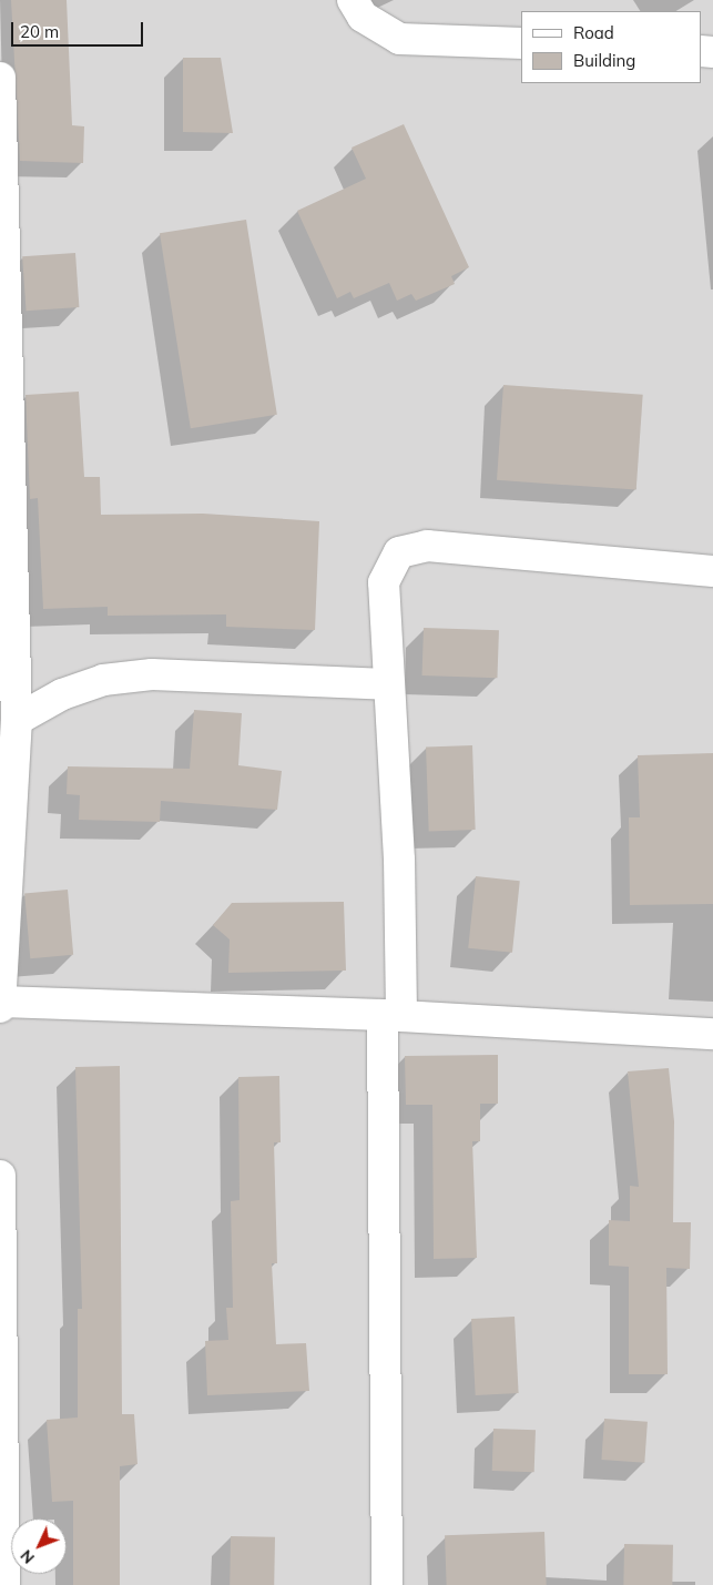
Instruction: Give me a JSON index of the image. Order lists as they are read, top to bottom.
{
  "legend": ["Road", "Building"],
  "scale_bar": "20 m",
  "north": "bottom left"
}
